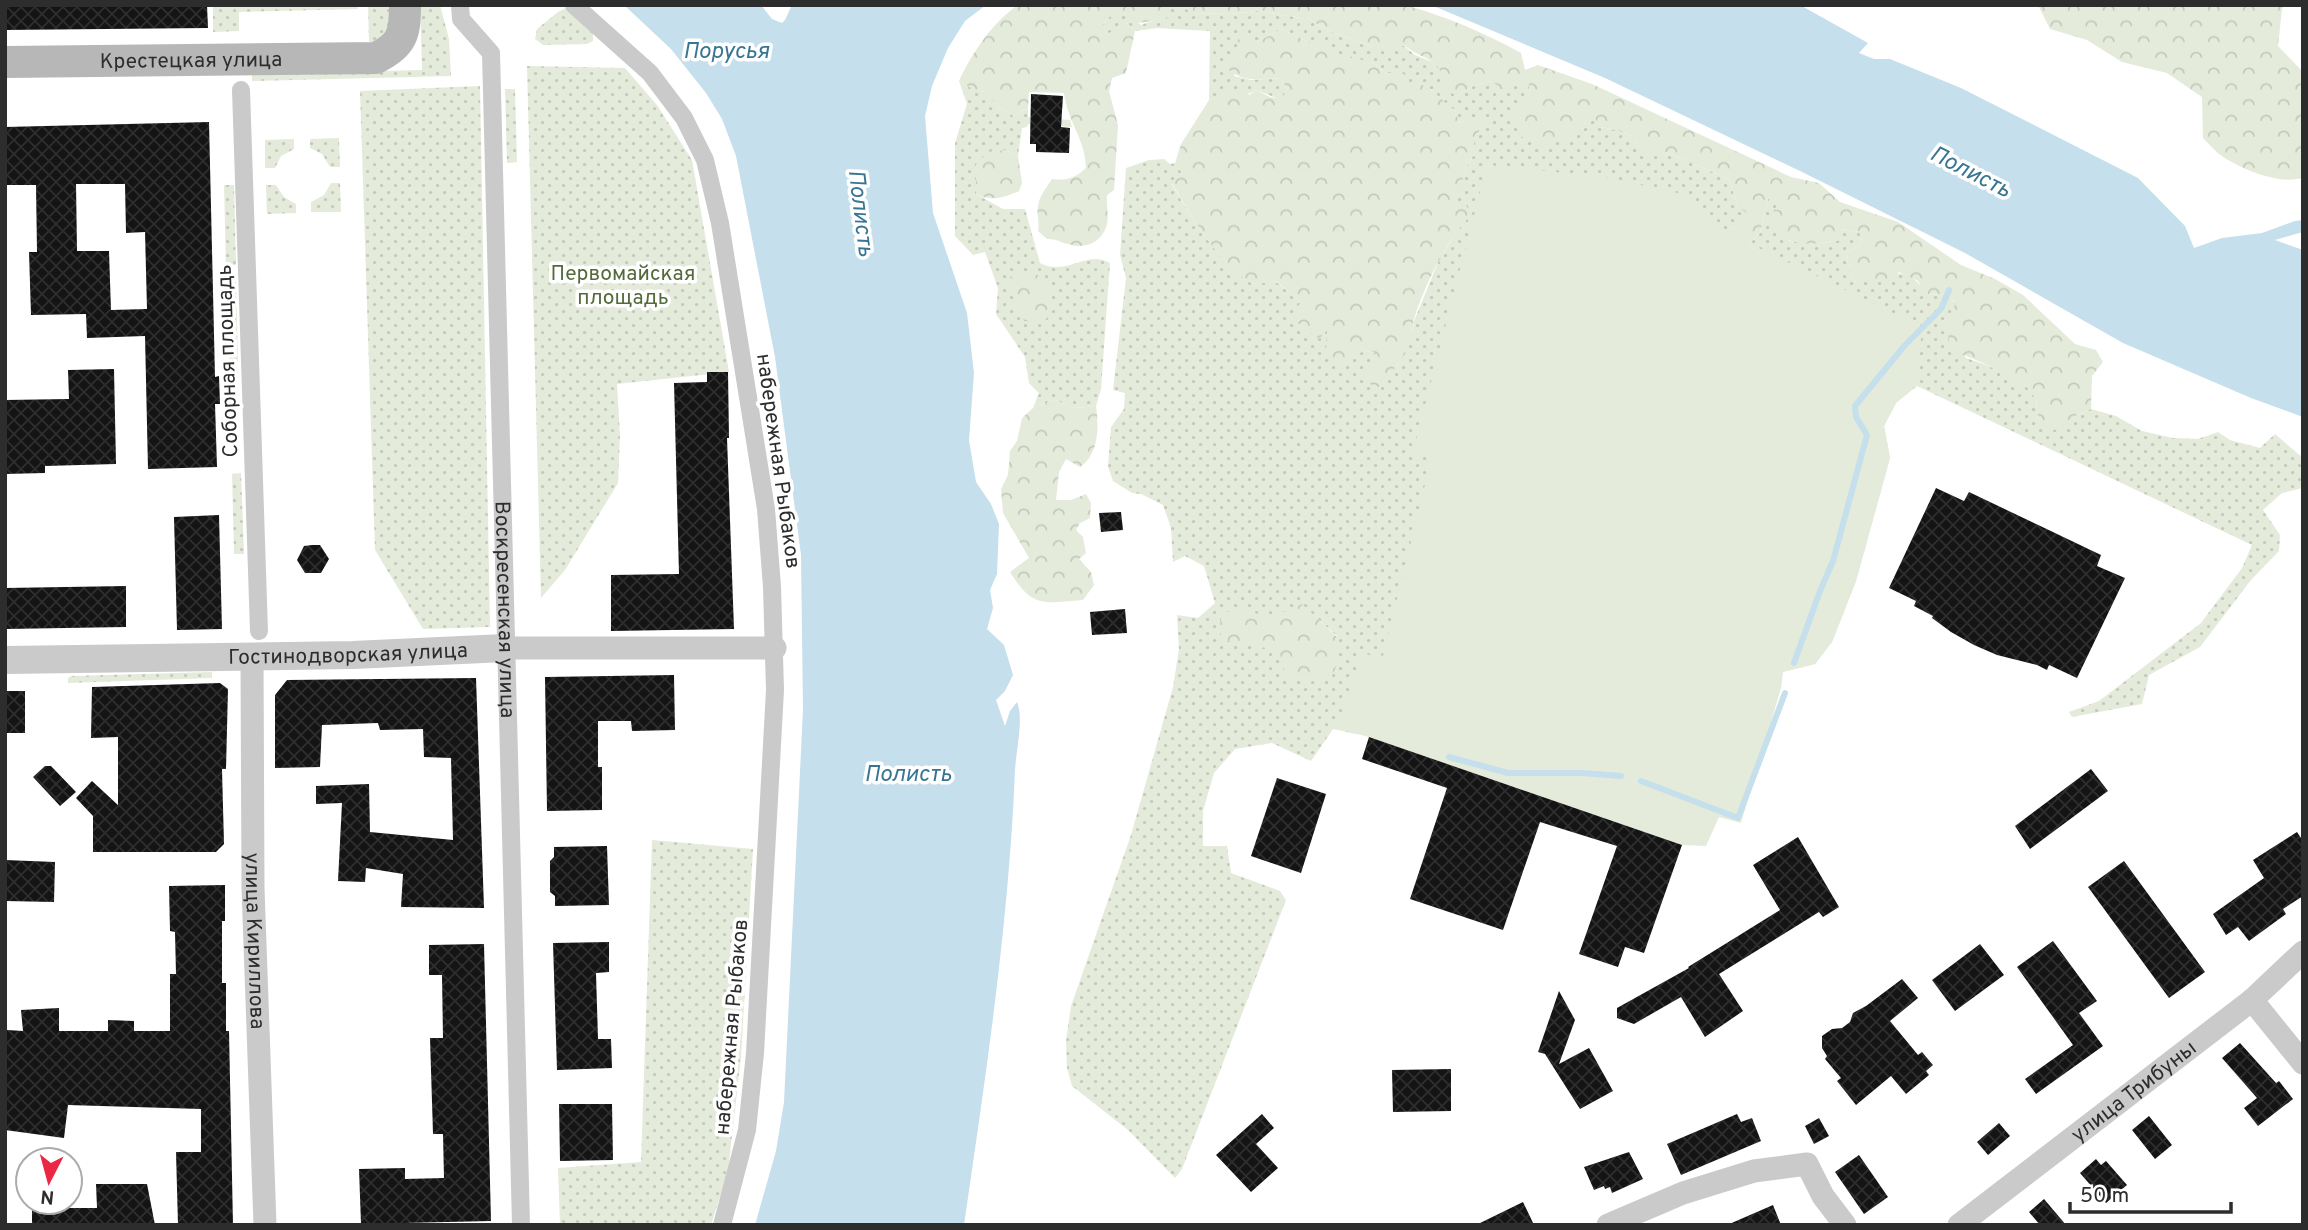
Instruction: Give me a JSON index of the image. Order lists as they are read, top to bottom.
{
  "streets": {
    "main road": ["Крестецкая улица"],
    "street": [
      "Соборная площадь",
      "набережная Рыбаков",
      "Воскресенская улица",
      "Гостинодворская улица",
      "улица Кириллова",
      "улица Трибуны"
    ]
  },
  "crossings": [
    ["Соборная площадь", "Гостинодворская улица"],
    ["Соборная площадь", "улица Кириллова"],
    ["набережная Рыбаков", "Гостинодворская улица"],
    ["Воскресенская улица", "Гостинодворская улица"],
    ["Гостинодворская улица", "улица Кириллова"]
  ],
  "water": ["Порусья", "Полисть"],
  "parks": ["Первомайская площадь"],
  "scale_bar": "50 m",
  "north": "bottom"
}
